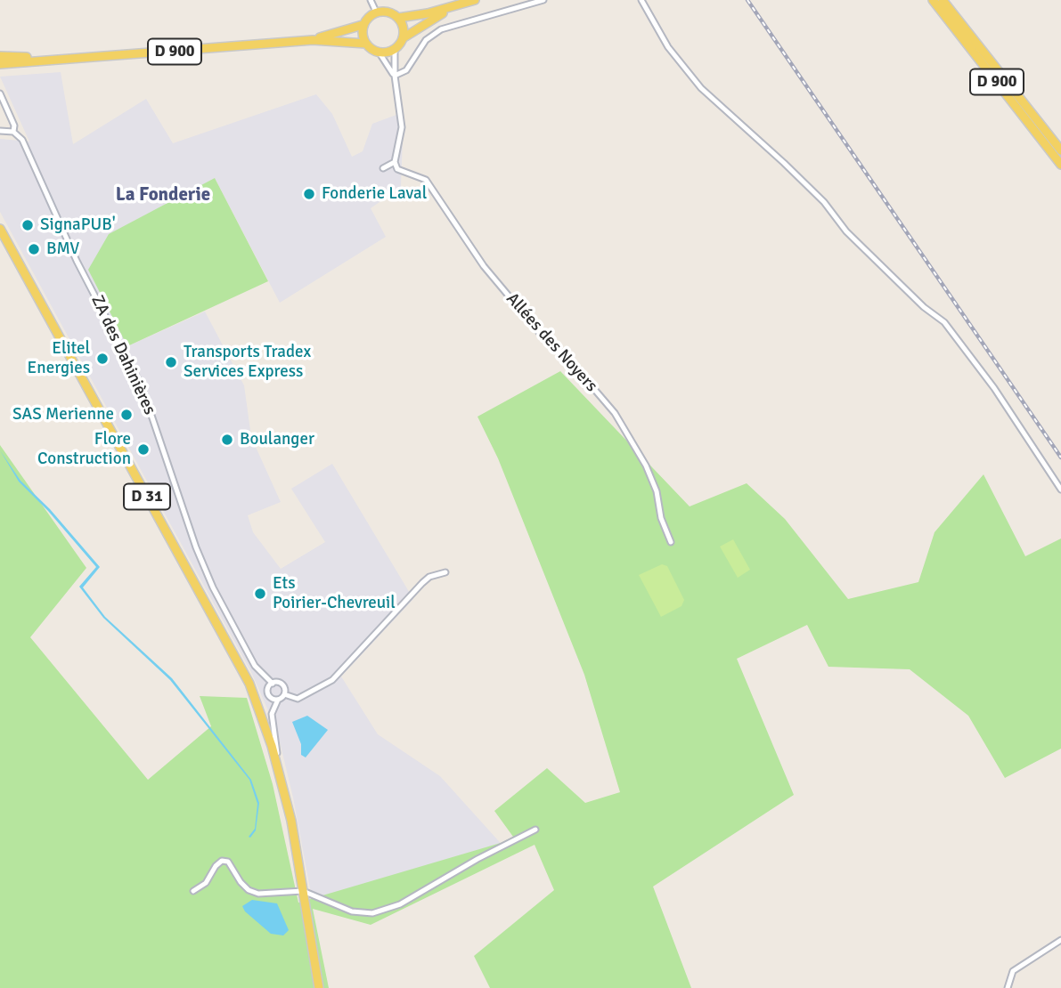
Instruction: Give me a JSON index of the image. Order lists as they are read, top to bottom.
{
  "streets": {
    "main road": ["D 900", "D 31"],
    "street": ["Allées des Noyers", "ZA des Dahinières"]
  },
  "districts": ["La Fonderie"],
  "places": [
    "Fonderie Laval",
    "SignaPUB'",
    "BMV",
    "Elitel Energies",
    "Transports Tradex Services Express",
    "SAS Merienne",
    "Boulanger",
    "Flore Construction",
    "Ets Poirier-Chevreuil"
  ]
}
